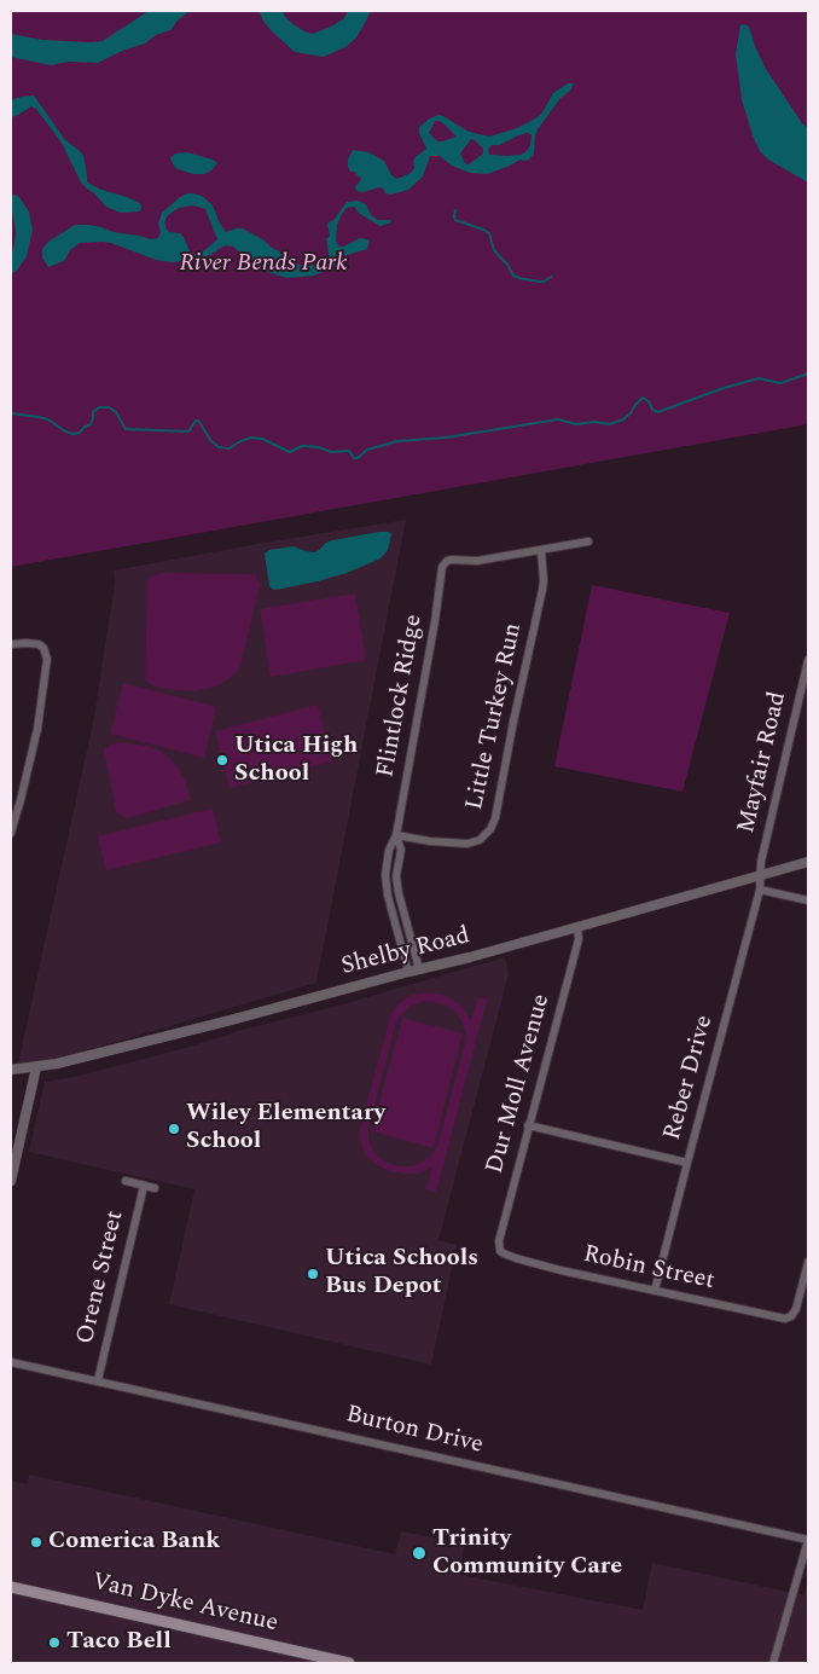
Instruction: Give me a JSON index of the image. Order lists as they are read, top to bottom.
{
  "streets": {
    "main road": ["Van Dyke Avenue"],
    "street": [
      "Flintlock Ridge",
      "Little Turkey Run",
      "Mayfair Road",
      "Shelby Road",
      "Reber Drive",
      "Dur Moll Avenue",
      "Robin Street",
      "Orene Street",
      "Burton Drive"
    ]
  },
  "crossings": [
    ["Flintlock Ridge", "Little Turkey Run"],
    ["Flintlock Ridge", "Shelby Road"],
    ["Mayfair Road", "Shelby Road"],
    ["Mayfair Road", "Reber Drive"],
    ["Shelby Road", "Reber Drive"],
    ["Shelby Road", "Dur Moll Avenue"],
    ["Reber Drive", "Robin Street"],
    ["Dur Moll Avenue", "Robin Street"],
    ["Orene Street", "Burton Drive"]
  ],
  "parks": ["River Bends Park"],
  "places": [
    "Utica High School",
    "Wiley Elementary School",
    "Utica Schools Bus Depot",
    "Comerica Bank",
    "Trinity Community Care",
    "Taco Bell"
  ]
}
